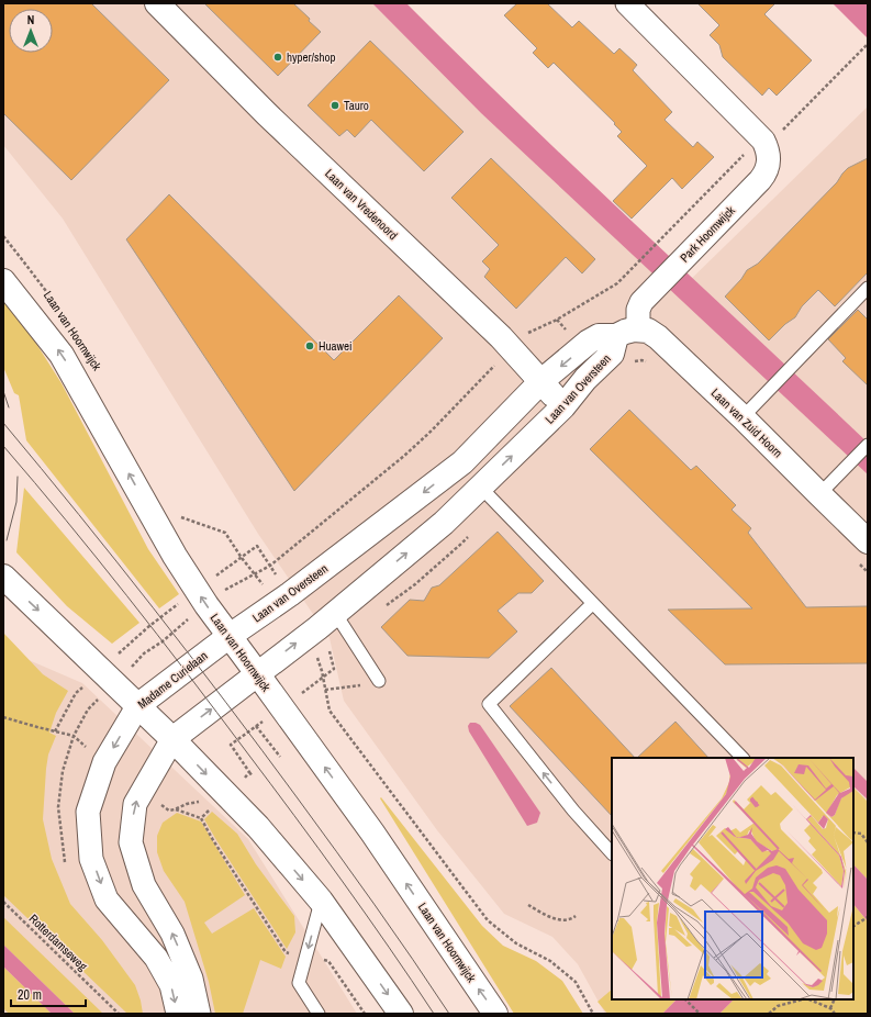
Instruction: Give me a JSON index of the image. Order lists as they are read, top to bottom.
{
  "streets": {
    "street": [
      "Laan van Vredenoord",
      "Park Hoornwijck",
      "Laan van Hoornwijck",
      "Laan van Oversteen",
      "Laan van Zuid Hoorn",
      "Madame Curielaan"
    ],
    "path": ["Rotterdamseweg"]
  },
  "crossings": [
    ["Laan van Vredenoord", "Laan van Oversteen"],
    ["Park Hoornwijck", "Laan van Oversteen"],
    ["Park Hoornwijck", "Laan van Zuid Hoorn"],
    ["Laan van Hoornwijck", "Laan van Oversteen"],
    ["Laan van Hoornwijck", "Madame Curielaan"],
    ["Laan van Oversteen", "Laan van Zuid Hoorn"],
    ["Laan van Oversteen", "Madame Curielaan"]
  ],
  "places": ["hyper/shop", "Tauro", "Huawei"],
  "scale_bar": "20 m",
  "north": "top"
}
